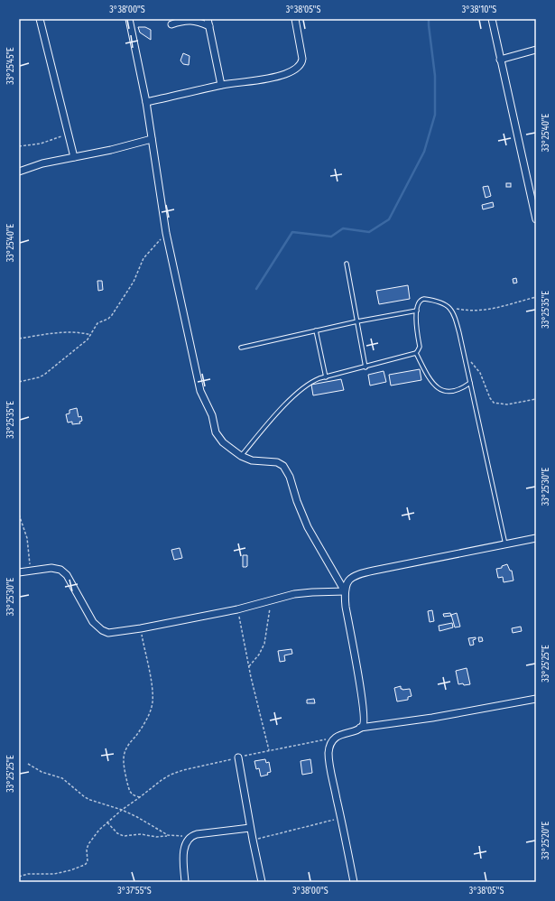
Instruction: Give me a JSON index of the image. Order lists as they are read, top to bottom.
{
  "coordinates": [
    "3°38'00\"S",
    "3°38'05\"S",
    "3°38'10\"S",
    "33°25'45\"E",
    "33°25'40\"E",
    "33°25'35\"E",
    "33°25'30\"E",
    "33°25'25\"E",
    "33°25'20\"E",
    "3°37'55\"S"
  ]
}
